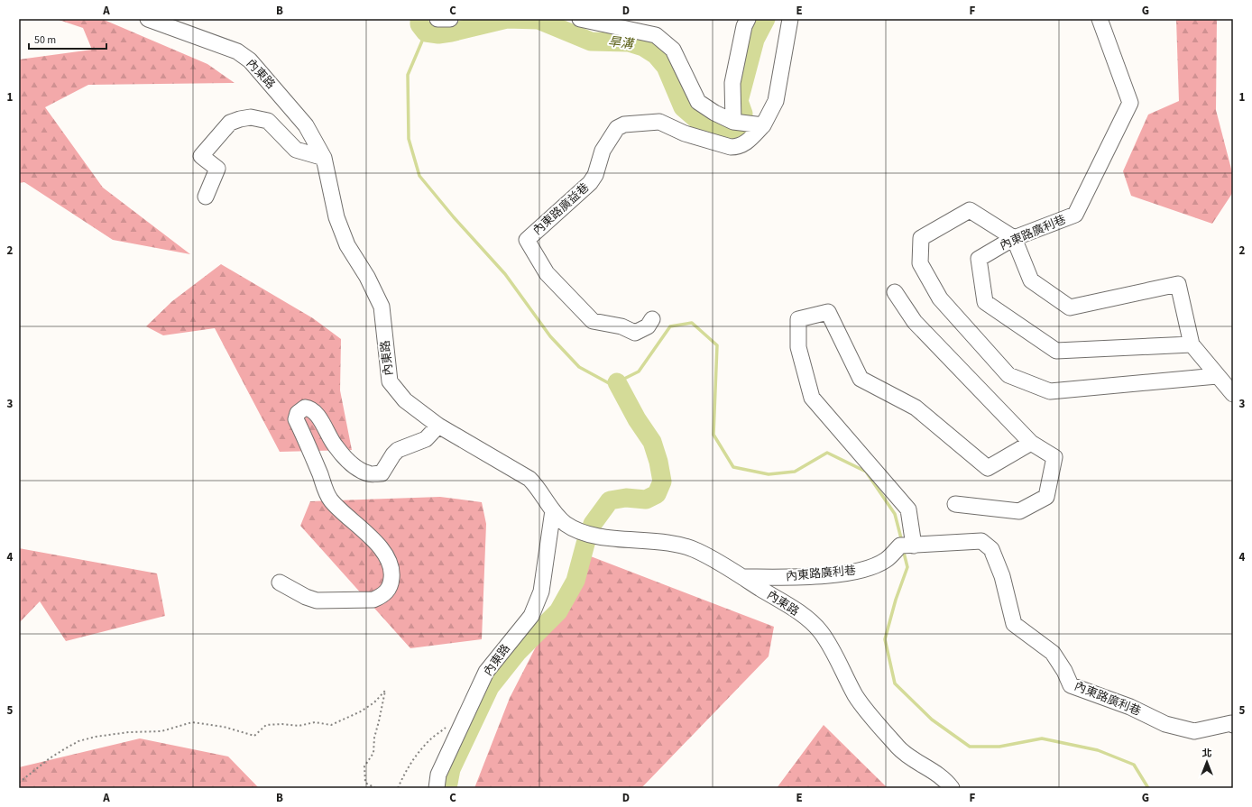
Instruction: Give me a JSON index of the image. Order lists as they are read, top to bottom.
{
  "streets": {
    "street": ["內東路", "內東路廣益巷", "內東路廣利巷"]
  },
  "crossings": [
    ["內東路", "內東路廣利巷"]
  ],
  "water": ["旱溝"],
  "scale_bar": "50 m",
  "north": "top",
  "grid": {
    "columns": [
      "A",
      "B",
      "C",
      "D",
      "E",
      "F",
      "G"
    ],
    "rows": [
      "1",
      "2",
      "3",
      "4",
      "5"
    ]
  }
}
